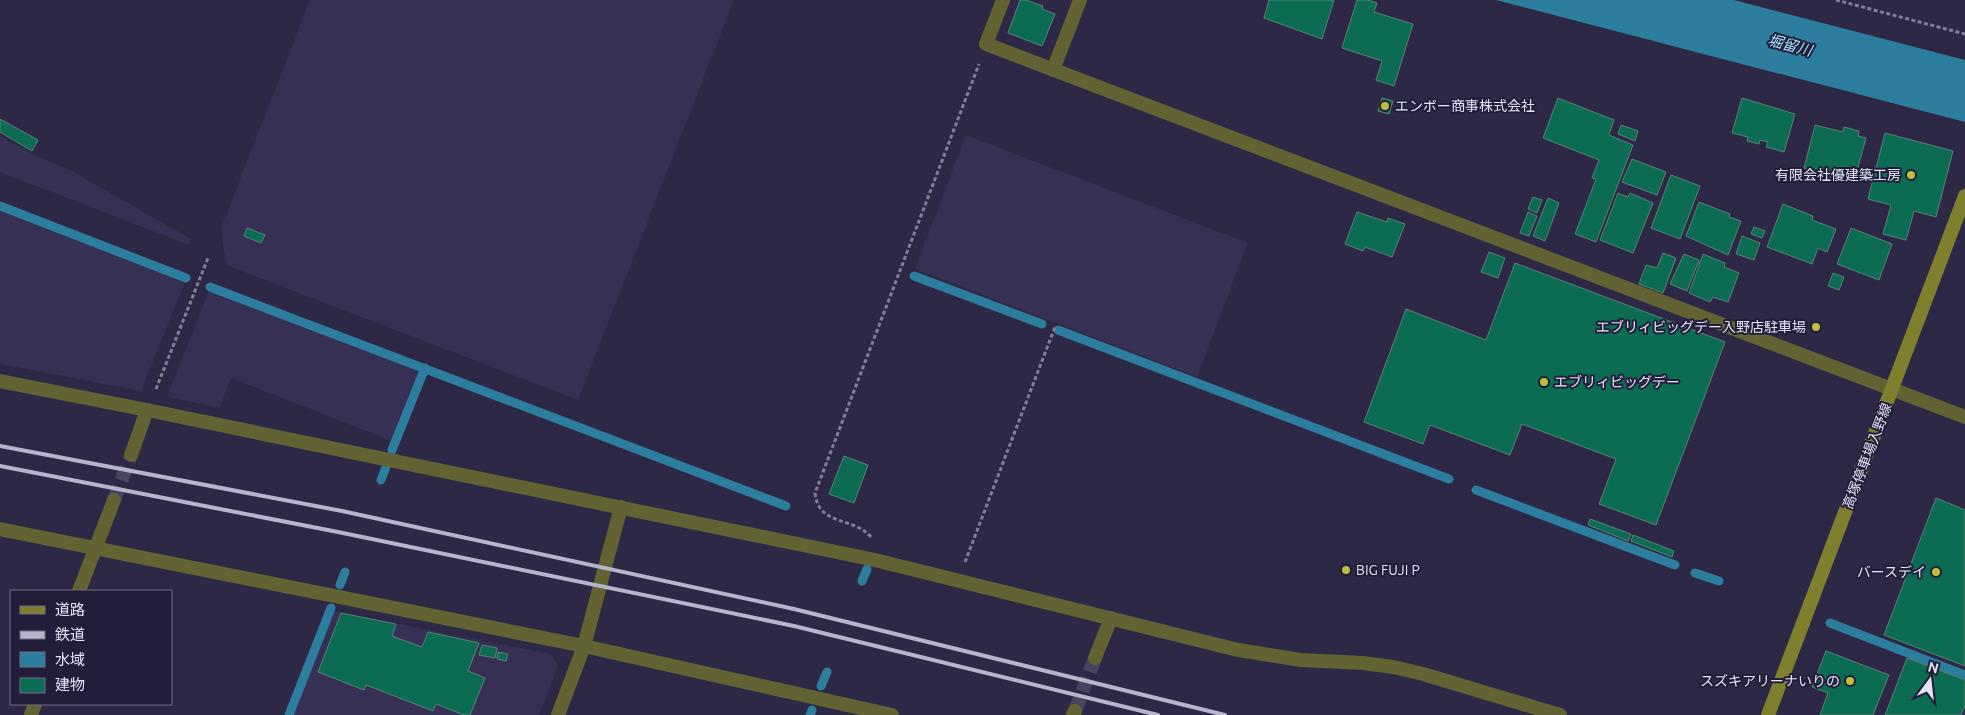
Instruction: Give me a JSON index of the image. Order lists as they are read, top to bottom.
{
  "streets": {
    "main road": ["高塚停車場入野線"]
  },
  "water": ["堀留川"],
  "places": [
    "エンボー商事株式会社",
    "有限会社優建築工房",
    "エブリィビッグデー入野店駐車場",
    "エブリィビッグデー",
    "BIG FUJI P",
    "バースデイ",
    "スズキアリーナいりの"
  ],
  "legend": [
    "道路",
    "鉄道",
    "水域",
    "建物"
  ],
  "north": "top"
}
